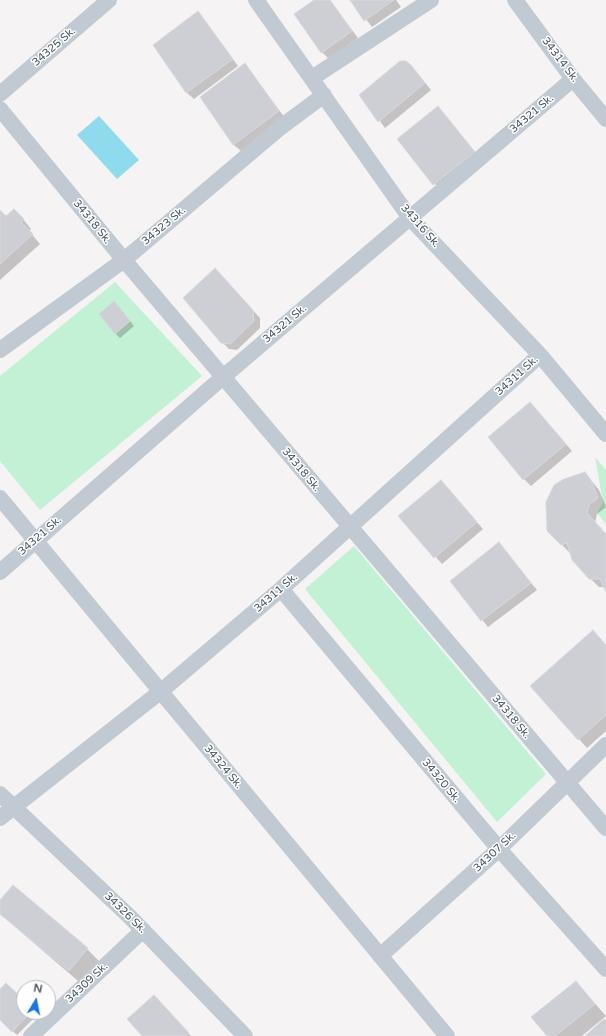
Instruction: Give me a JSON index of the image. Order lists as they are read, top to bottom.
{
  "streets": {
    "street": [
      "34325 Sk.",
      "34314 Sk.",
      "34321 Sk.",
      "34318 Sk.",
      "34323 Sk.",
      "34316 Sk.",
      "34311 Sk.",
      "34324 Sk.",
      "34320 Sk.",
      "34307 Sk.",
      "34326 Sk.",
      "34309 Sk."
    ]
  },
  "crossings": [
    ["34314 Sk.", "34321 Sk."],
    ["34321 Sk.", "34318 Sk."],
    ["34321 Sk.", "34316 Sk."],
    ["34321 Sk.", "34324 Sk."],
    ["34318 Sk.", "34323 Sk."],
    ["34318 Sk.", "34311 Sk."],
    ["34318 Sk.", "34307 Sk."],
    ["34323 Sk.", "34316 Sk."],
    ["34316 Sk.", "34311 Sk."],
    ["34311 Sk.", "34324 Sk."],
    ["34311 Sk.", "34320 Sk."],
    ["34311 Sk.", "34326 Sk."],
    ["34324 Sk.", "34307 Sk."],
    ["34320 Sk.", "34307 Sk."],
    ["34326 Sk.", "34309 Sk."]
  ],
  "north": "top"
}
